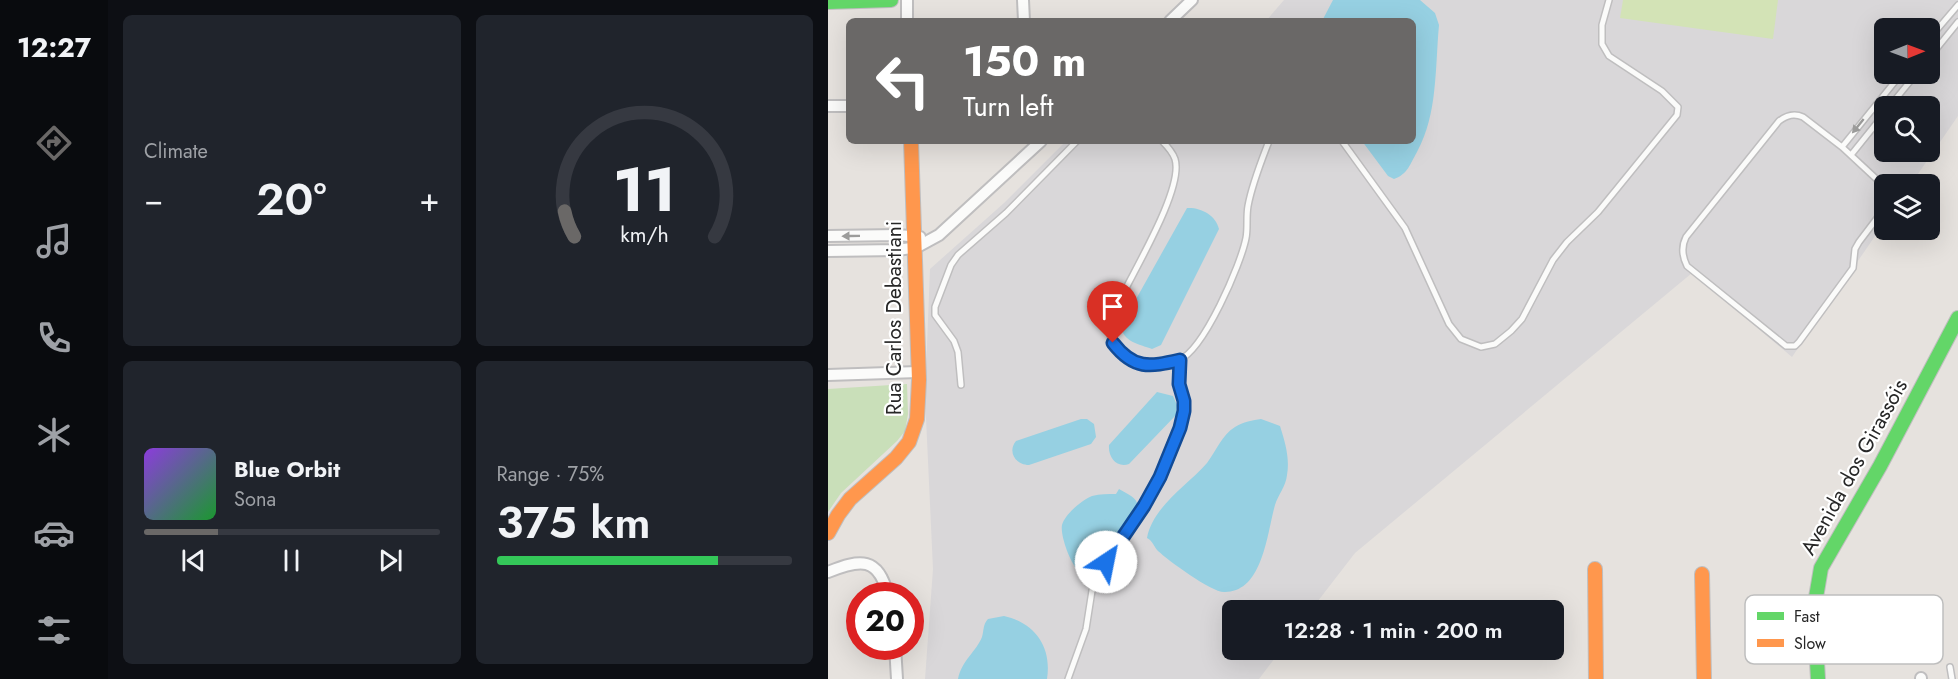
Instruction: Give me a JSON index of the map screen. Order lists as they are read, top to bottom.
{
  "streets": {
    "street": ["Rua Carlos Debastiani", "Avenida dos Girassóis"]
  },
  "legend": ["Fast", "Slow"],
  "north": "right",
  "page": {
    "tabs": "12:27",
    "tile": [
      "Climate",
      ["Range · 75%", "375 km"]
    ],
    "turn": ["150 m", "Turn left"],
    "heat": ["−", "20°", "+"],
    "song": ["Blue Orbit", "Sona"],
    "limit": "20",
    "trip": "12:28 · 1 min · 200 m",
    "gauge": ["11", "km/h"]
  }
}
